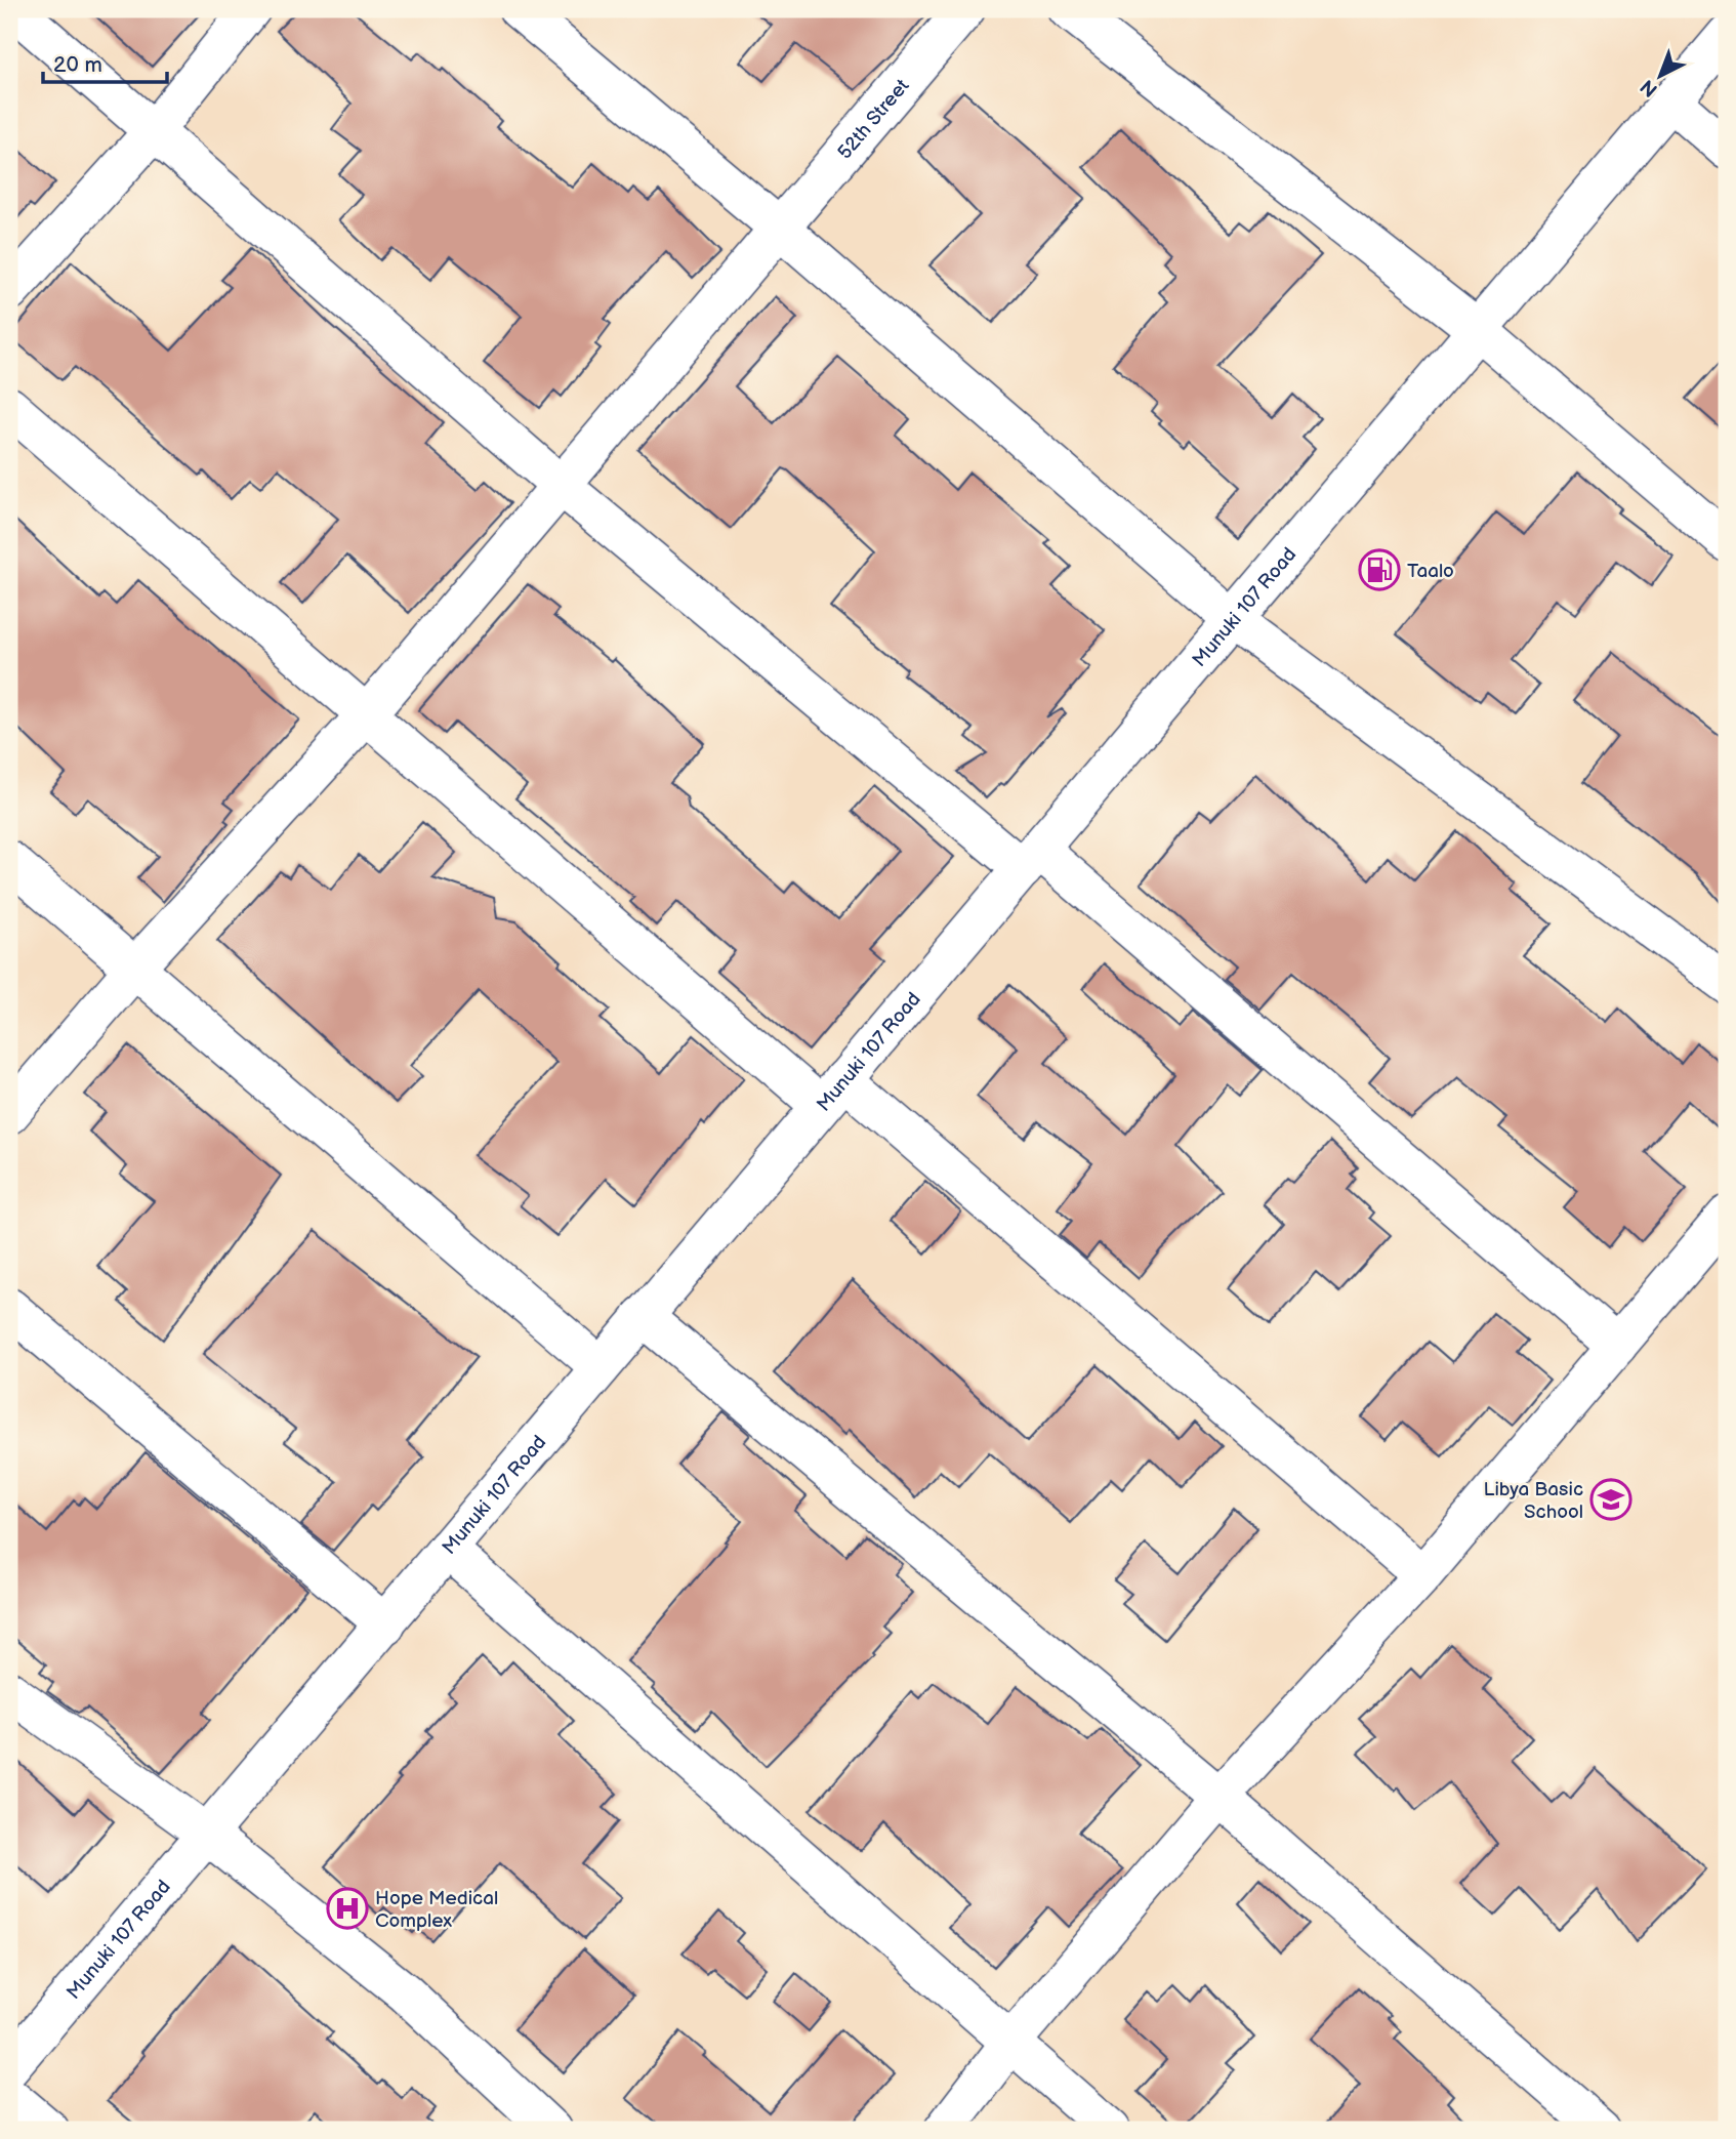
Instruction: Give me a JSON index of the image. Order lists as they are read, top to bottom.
{
  "streets": {
    "street": ["52th Street", "Munuki 107 Road"]
  },
  "places": {
    "fuel station": ["Taalo"],
    "school or university": ["Libya Basic School"],
    "hospital": ["Hope Medical Complex"]
  },
  "scale_bar": "20 m",
  "north": "bottom left"
}
